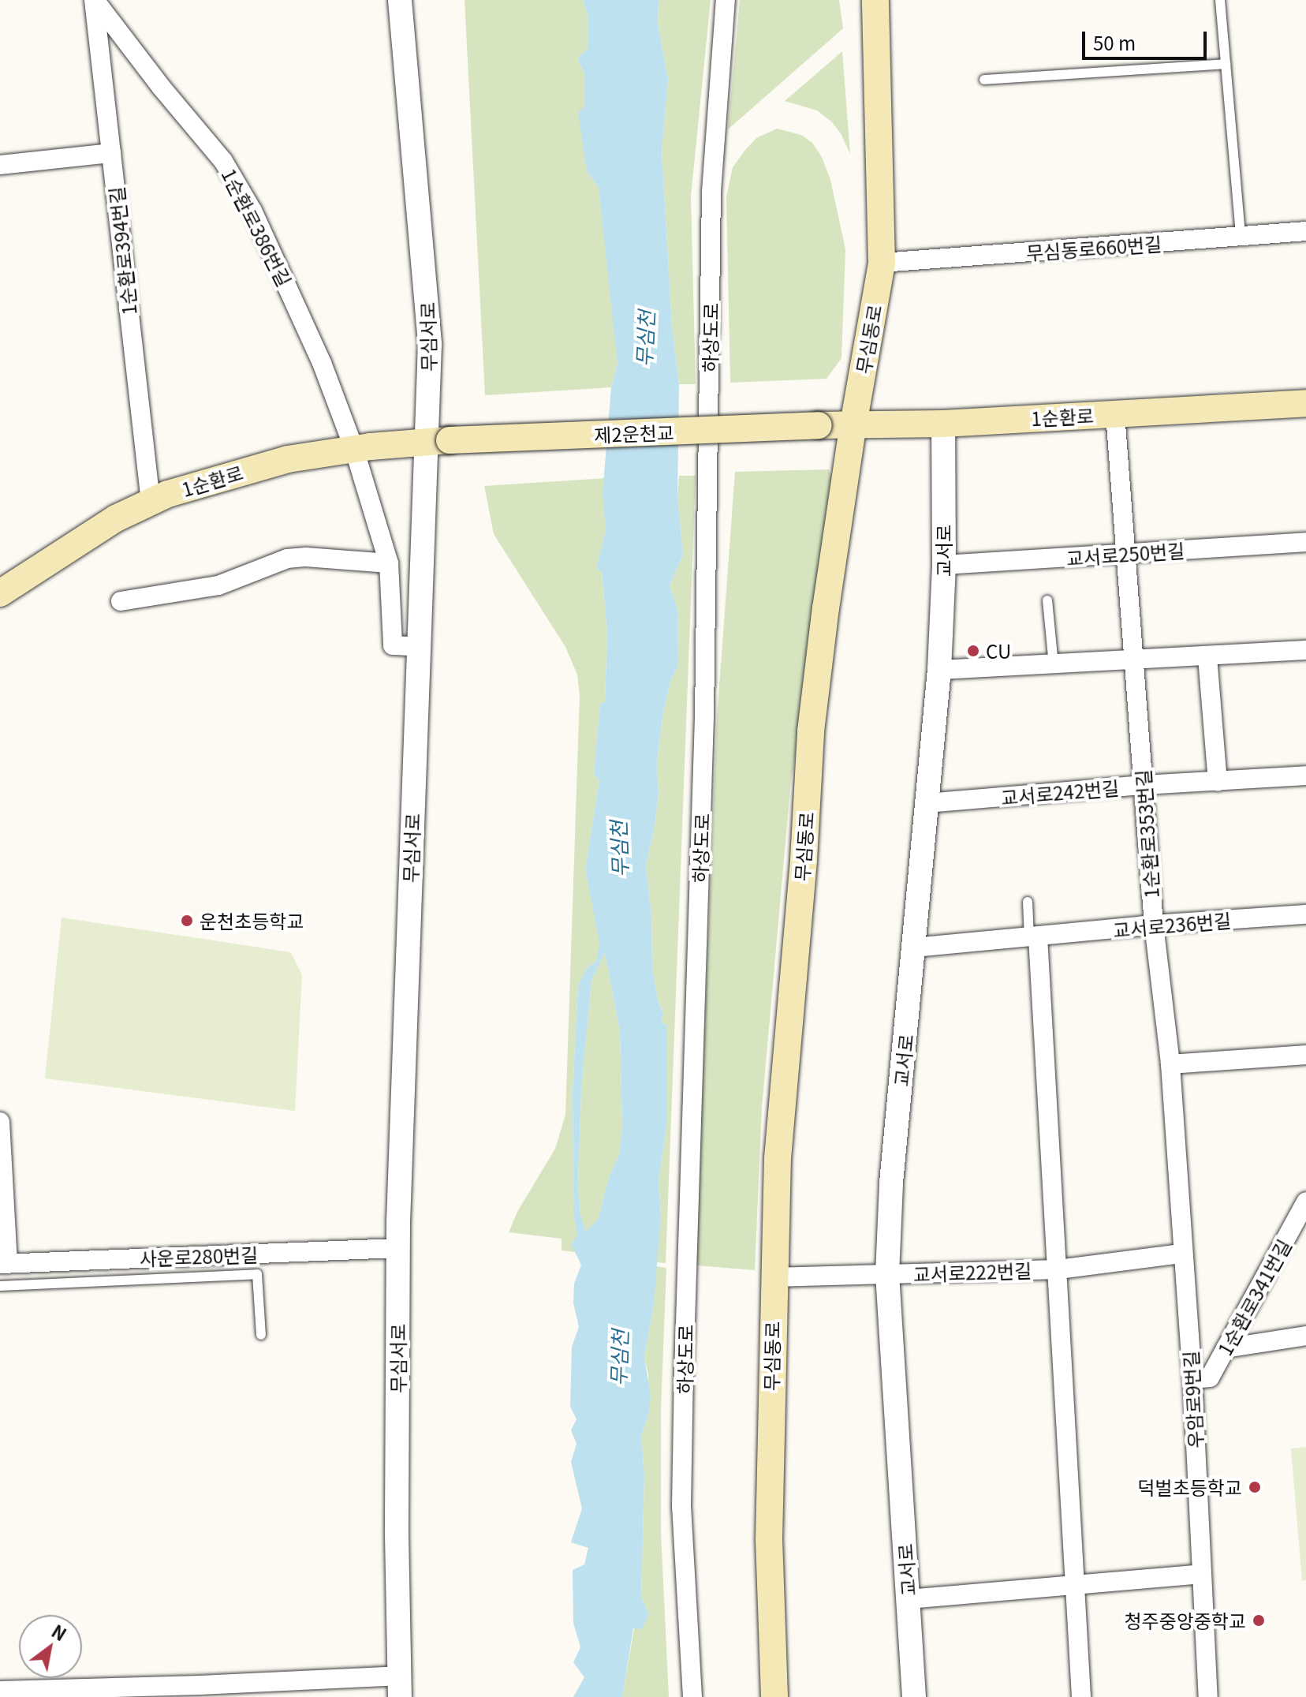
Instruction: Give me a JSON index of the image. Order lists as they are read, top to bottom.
{
  "streets": {
    "main road": ["무심동로", "1순환로", "제2운천교"],
    "street": [
      "1순환로386번길",
      "무심동로660번길",
      "1순환로394번길",
      "무심서로",
      "하상도로",
      "교서로",
      "교서로250번길",
      "교서로242번길",
      "1순환로353번길",
      "교서로236번길",
      "사운로280번길",
      "교서로222번길",
      "1순환로341번길",
      "우암로9번길"
    ]
  },
  "crossings": [
    ["1순환로386번길", "1순환로394번길"],
    ["1순환로386번길", "무심서로"],
    ["1순환로386번길", "1순환로"],
    ["무심동로660번길", "무심동로"],
    ["1순환로394번길", "1순환로"],
    ["무심서로", "1순환로"],
    ["무심서로", "제2운천교"],
    ["무심서로", "사운로280번길"],
    ["무심동로", "1순환로"],
    ["무심동로", "교서로222번길"],
    ["1순환로", "제2운천교"],
    ["1순환로", "교서로"],
    ["1순환로", "1순환로353번길"],
    ["교서로", "교서로250번길"],
    ["교서로", "교서로242번길"],
    ["교서로", "교서로236번길"],
    ["교서로", "교서로222번길"],
    ["교서로250번길", "1순환로353번길"],
    ["교서로242번길", "1순환로353번길"],
    ["1순환로353번길", "교서로236번길"],
    ["1순환로353번길", "교서로222번길"],
    ["1순환로353번길", "우암로9번길"],
    ["교서로236번길", "교서로222번길"],
    ["교서로222번길", "우암로9번길"],
    ["1순환로341번길", "우암로9번길"]
  ],
  "water": ["무심천"],
  "places": [
    "CU",
    "운천초등학교",
    "덕벌초등학교",
    "청주중앙중학교"
  ],
  "scale_bar": "50 m",
  "north": "top right"
}
